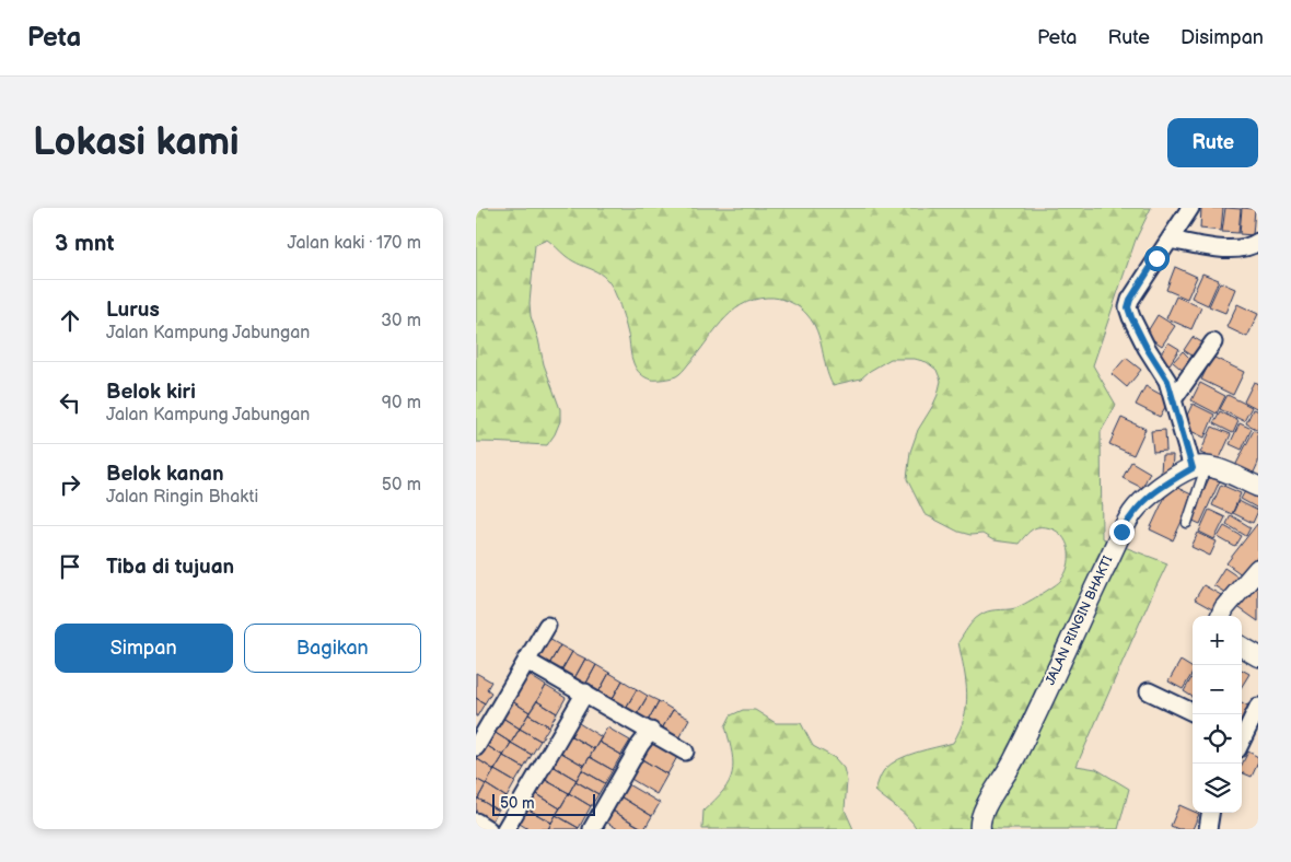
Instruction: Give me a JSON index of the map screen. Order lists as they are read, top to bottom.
{
  "streets": {
    "street": ["JALAN RINGIN BHAKTI"]
  },
  "scale_bar": "50 m",
  "page": {
    "header": "Peta",
    "nav": ["Peta", "Rute", "Disimpan"],
    "buttons": [
      "Rute",
      ["Simpan", "Bagikan"]
    ],
    "title": "Lokasi kami",
    "heading": ["3 mnt", "Jalan kaki · 170 m"],
    "list": [
      ["Lurus", "Jalan Kampung Jabungan", "30 m"],
      ["Belok kiri", "Jalan Kampung Jabungan", "90 m"],
      ["Belok kanan", "Jalan Ringin Bhakti", "50 m"],
      "Tiba di tujuan"
    ],
    "map_buttons": ["+", "−"],
    "scale": "50 m"
  }
}
